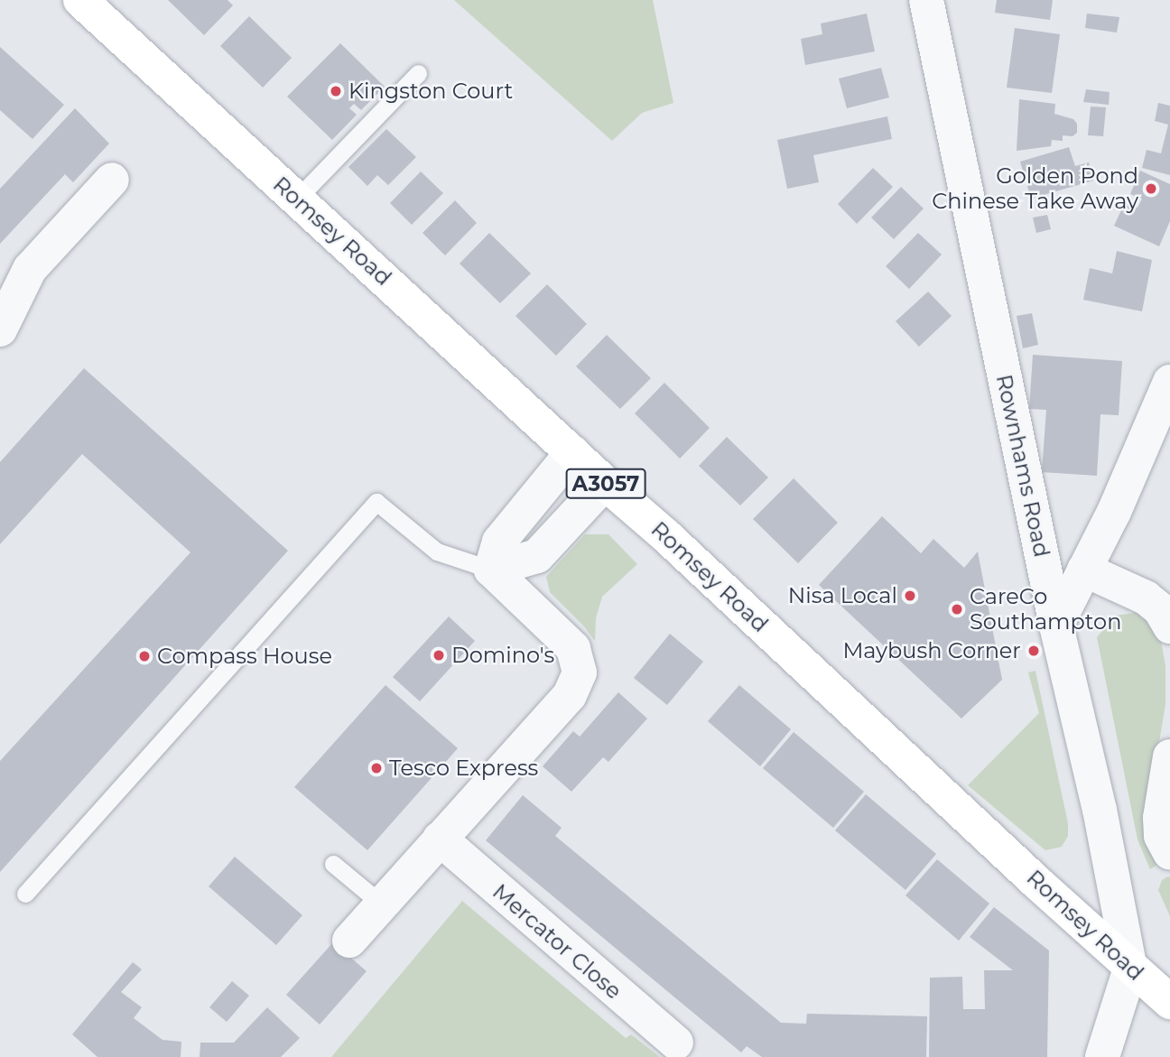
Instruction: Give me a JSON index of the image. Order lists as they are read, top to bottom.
{
  "streets": {
    "main road": ["Romsey Road", "A3057"],
    "street": ["Rownhams Road", "Mercator Close"]
  },
  "crossings": [
    ["Romsey Road", "Rownhams Road"]
  ],
  "places": [
    "Kingston Court",
    "Golden Pond Chinese Take Away",
    "Nisa Local",
    "CareCo Southampton",
    "Maybush Corner",
    "Domino's",
    "Compass House",
    "Tesco Express"
  ]
}
